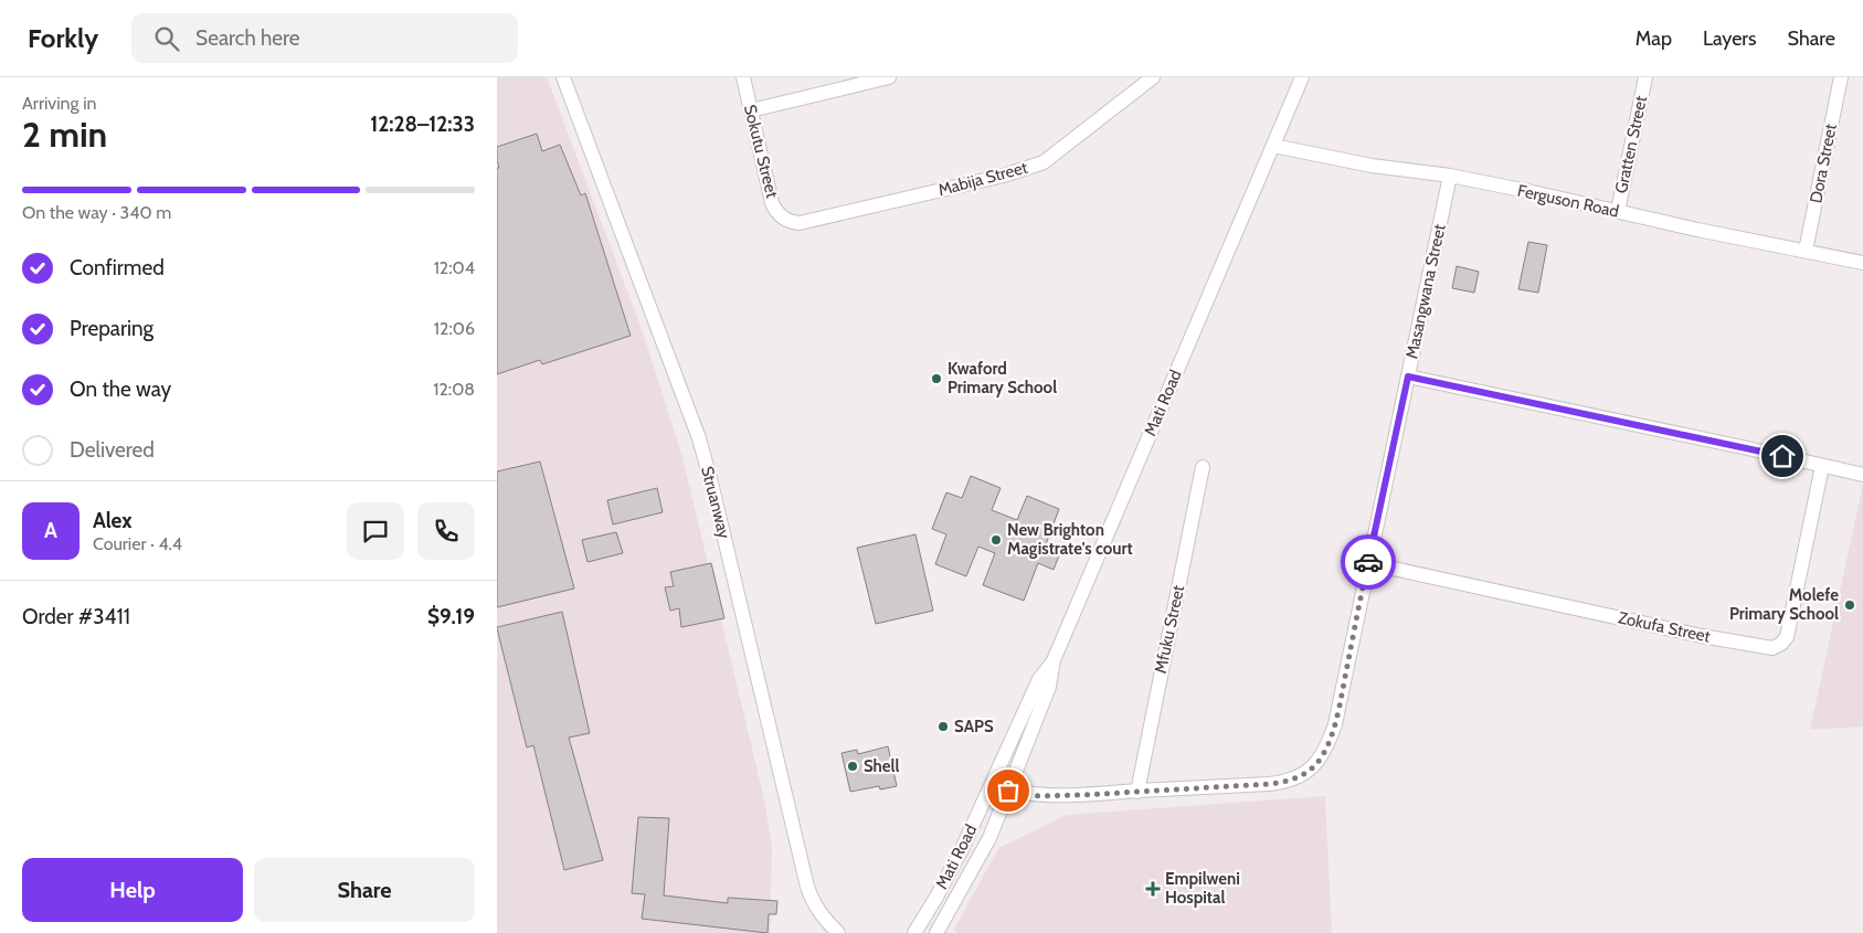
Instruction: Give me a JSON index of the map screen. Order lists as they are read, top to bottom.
{
  "streets": {
    "street": [
      "Gratten Street",
      "Sokutu Street",
      "Dora Street",
      "Mabija Street",
      "Ferguson Road",
      "Masangwana Street",
      "Mati Road",
      "Struanway",
      "Zokufa Street",
      "Mfuku Street"
    ]
  },
  "crossings": [
    ["Gratten Street", "Ferguson Road"],
    ["Sokutu Street", "Mabija Street"],
    ["Dora Street", "Ferguson Road"],
    ["Ferguson Road", "Masangwana Street"],
    ["Ferguson Road", "Mati Road"],
    ["Masangwana Street", "Zokufa Street"],
    ["Masangwana Street", "Mfuku Street"]
  ],
  "places": {
    "other": [
      "Kwaford Primary School",
      "New Brighton Magistrate's court",
      "Molefe Primary School",
      "SAPS",
      "Shell"
    ],
    "health": ["Empilweni Hospital"]
  },
  "page": {
    "header": "Forkly",
    "search": "Search here",
    "nav": ["Map", "Layers", "Share"],
    "heading": ["2 min", "Arriving in", "12:28–12:33"],
    "panel": [
      "Alex",
      "Courier · 4.4",
      "Order #3411",
      "$9.19"
    ],
    "bar": "On the way · 340 m",
    "list": [
      ["Confirmed", "12:04"],
      ["Preparing", "12:06"],
      ["On the way", "12:08"],
      "Delivered"
    ],
    "round": "A",
    "buttons": ["Help", "Share"]
  }
}
